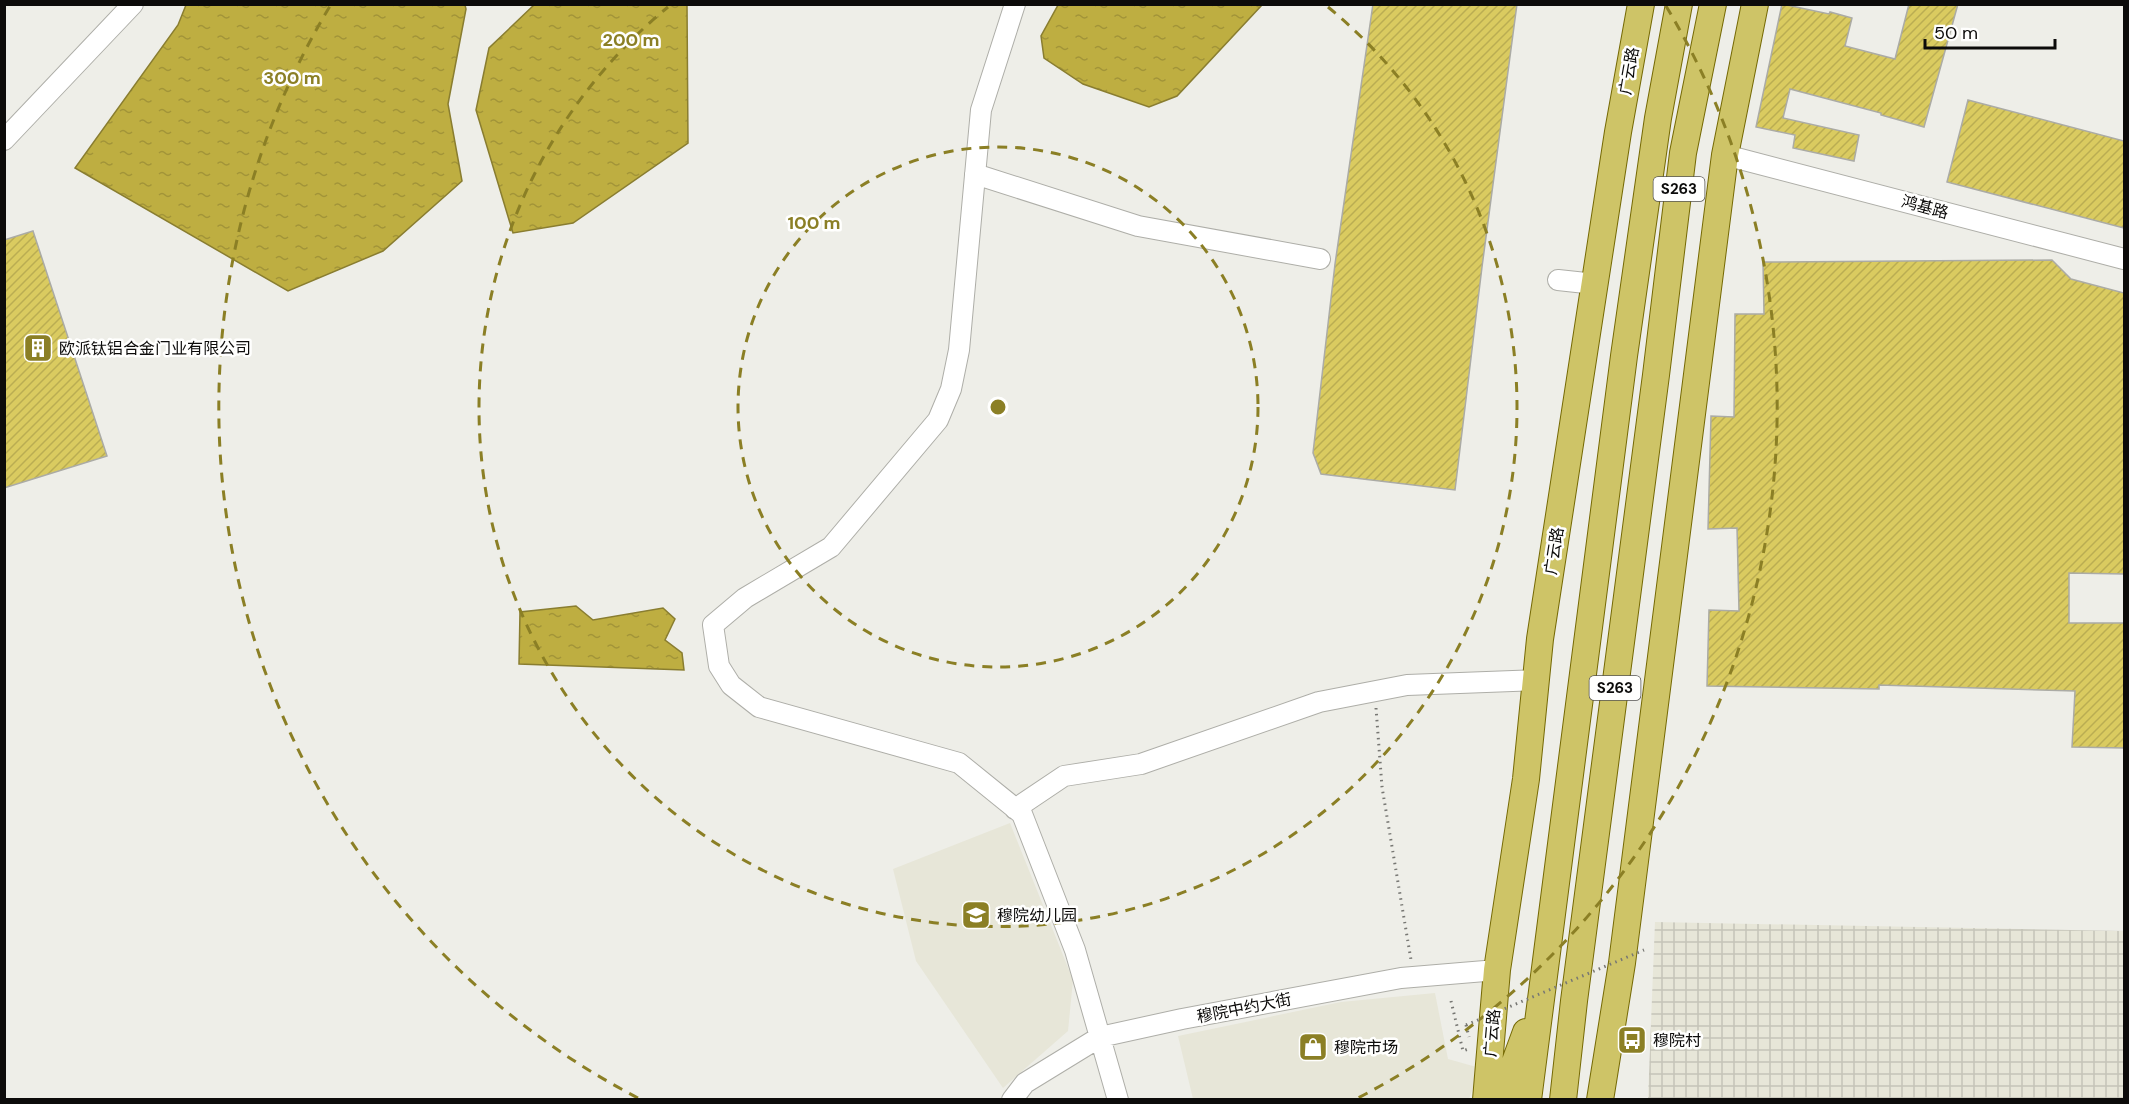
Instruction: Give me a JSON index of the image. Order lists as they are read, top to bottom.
{
  "streets": {
    "main road": ["广云路", "S263"],
    "street": ["鸿基路", "穆院中约大街"]
  },
  "crossings": [
    ["广云路", "穆院中约大街"],
    ["S263", "鸿基路"]
  ],
  "places": {
    "building": ["欧派钛铝合金门业有限公司"],
    "school or university": ["穆院幼儿园"],
    "bus stop": ["穆院村"],
    "shop": ["穆院市场"]
  },
  "scale_bar": "50 m",
  "rings": ["200 m", "300 m", "100 m"]
}
